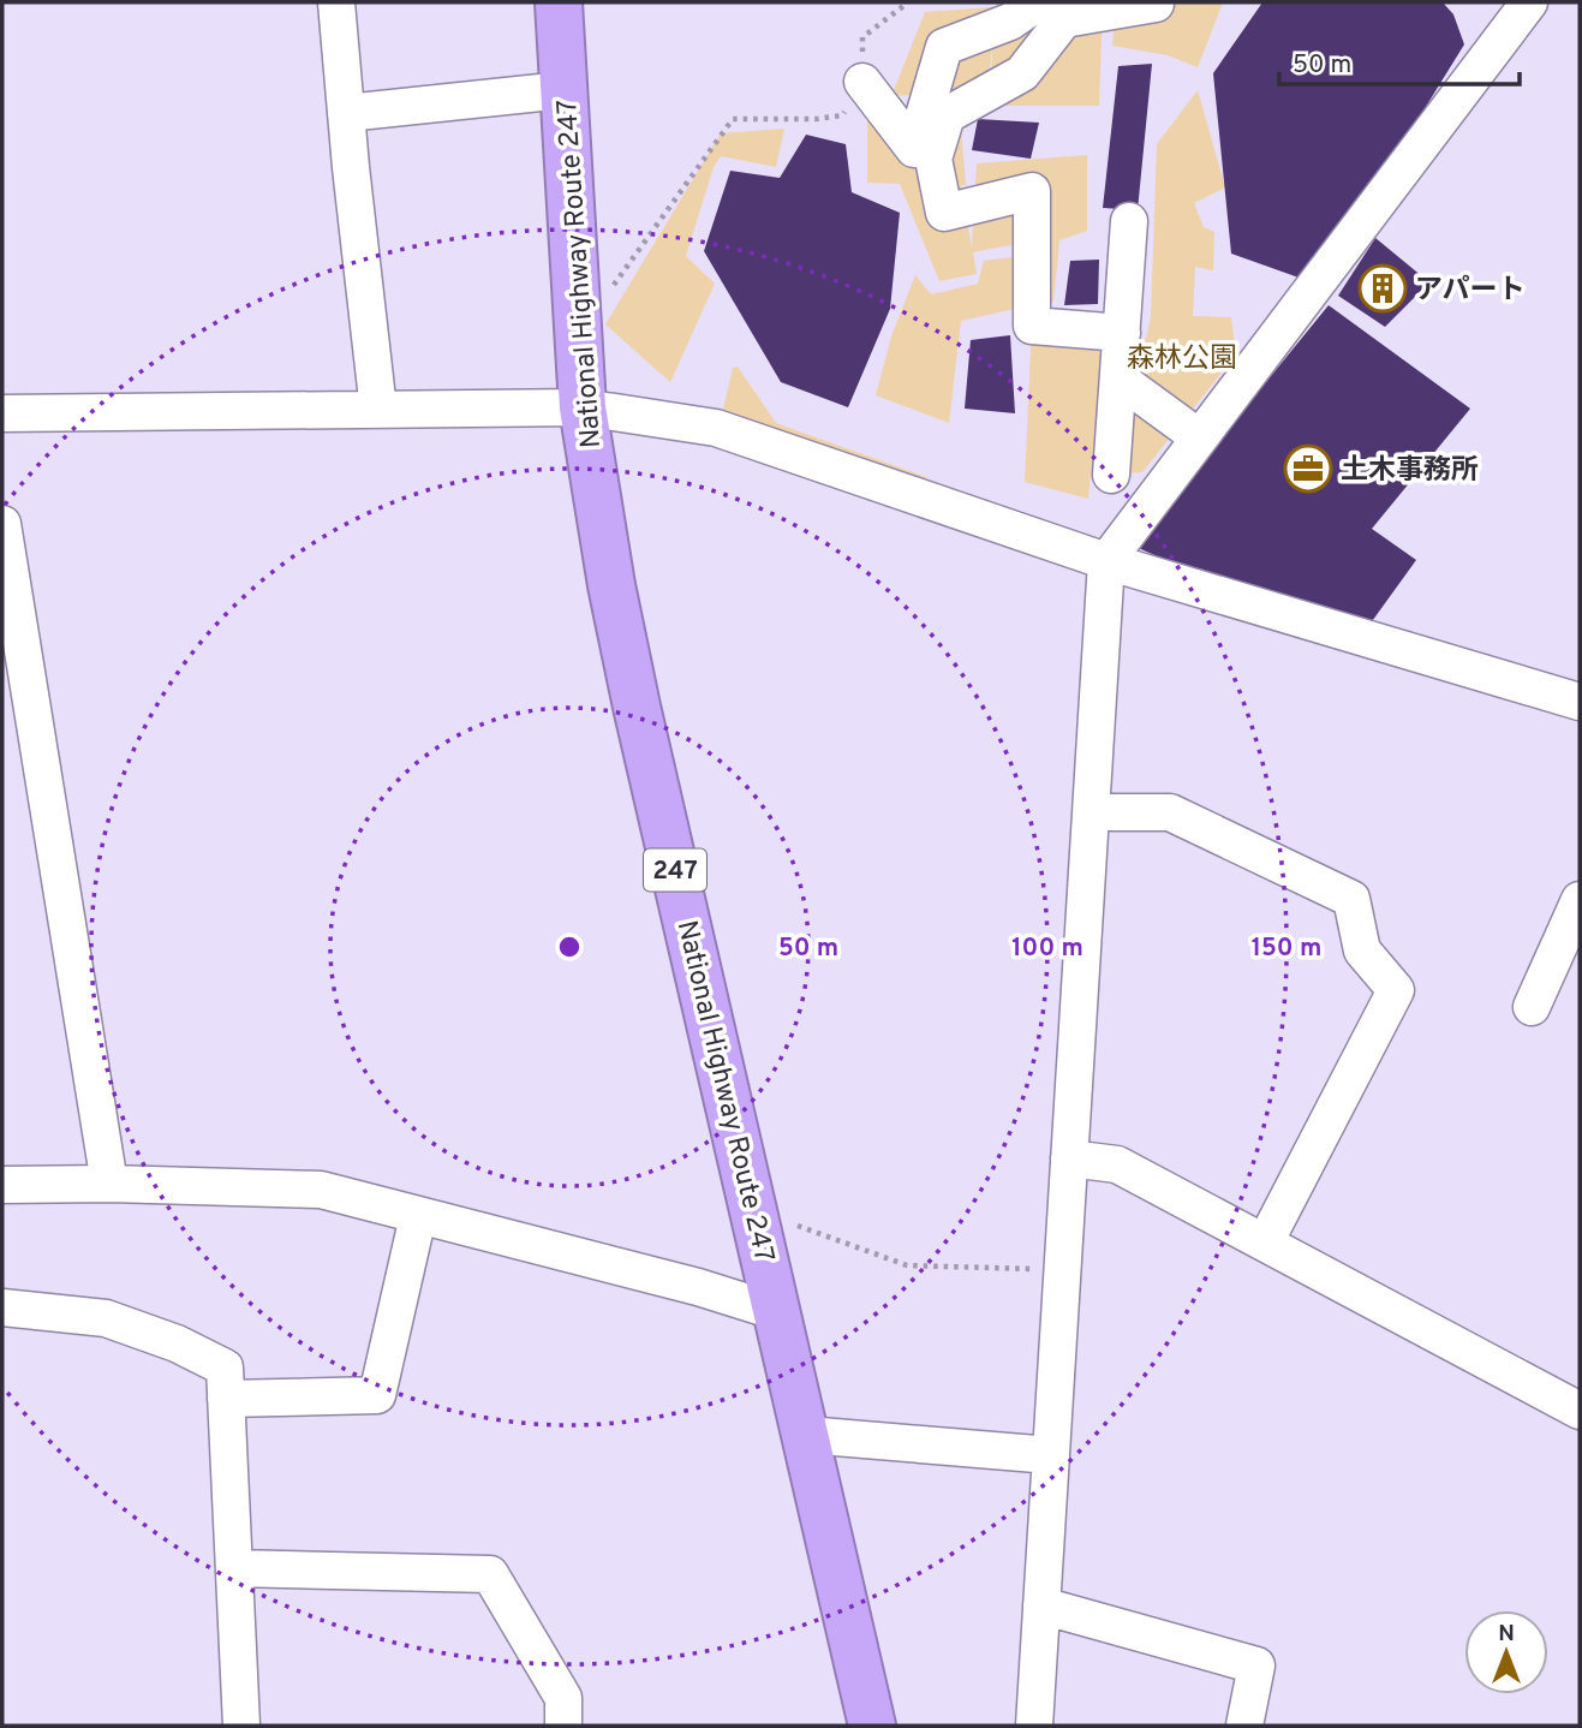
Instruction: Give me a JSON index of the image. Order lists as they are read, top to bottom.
{
  "streets": {
    "highway": ["National Highway Route 247", "247"]
  },
  "parks": ["森林公園"],
  "places": {
    "building": ["アパート"],
    "office": ["土木事務所"]
  },
  "scale_bar": "50 m",
  "north": "top",
  "rings": ["50 m", "100 m", "150 m"]
}
